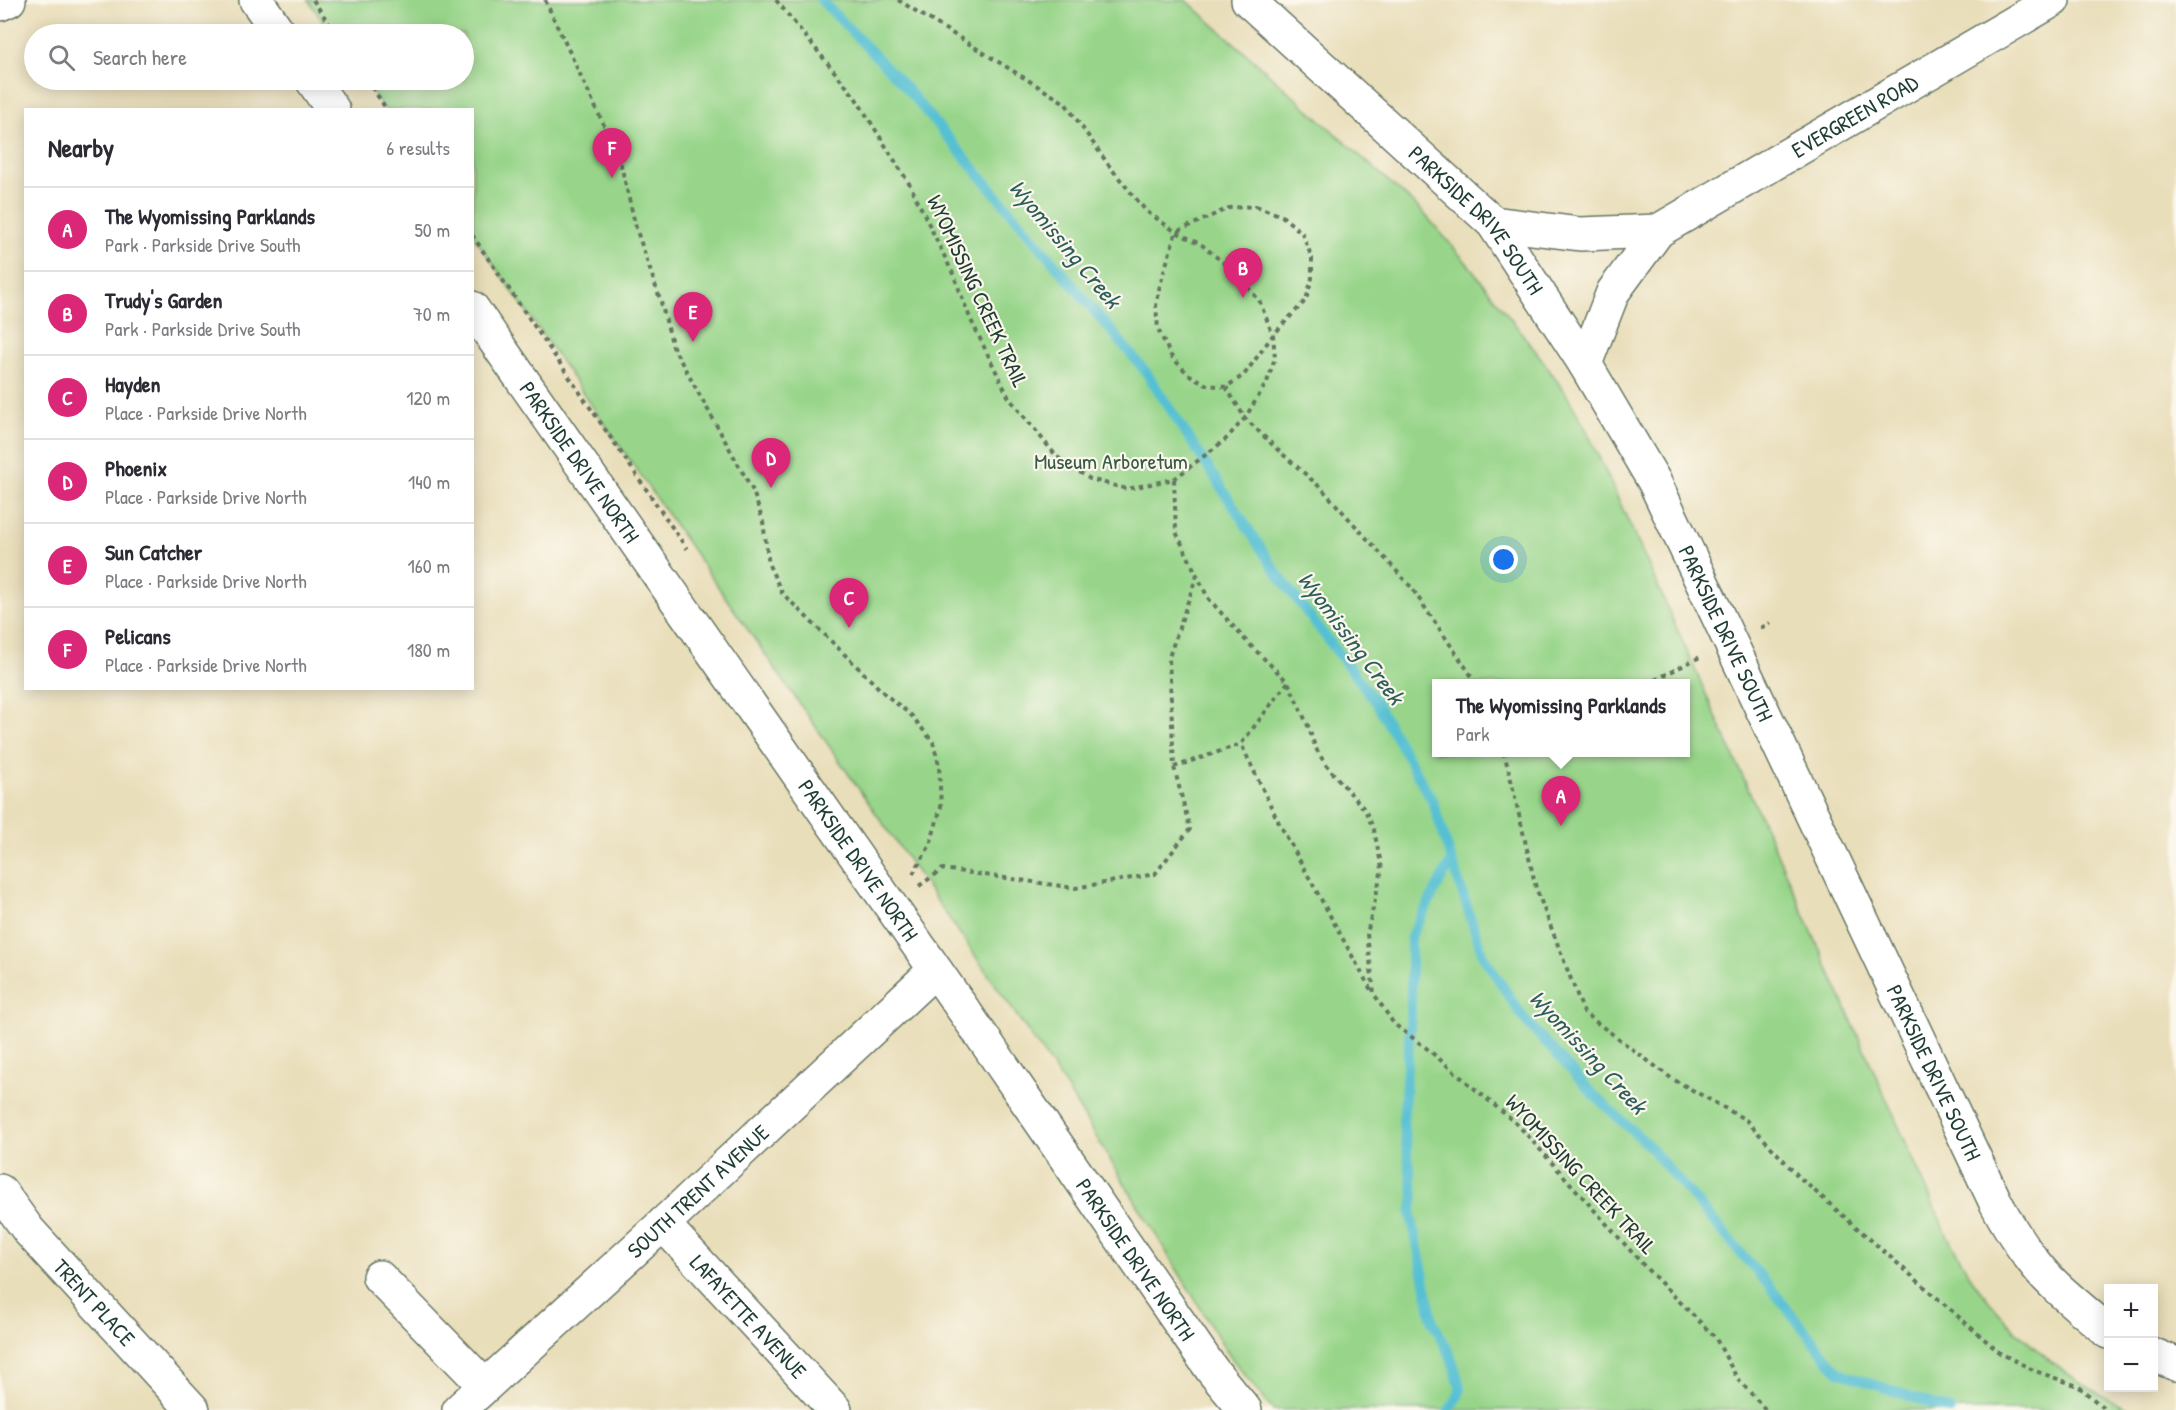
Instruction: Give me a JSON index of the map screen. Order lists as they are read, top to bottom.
{
  "streets": {
    "street": [
      "EVERGREEN ROAD",
      "PARKSIDE DRIVE SOUTH",
      "PARKSIDE DRIVE NORTH",
      "SOUTH TRENT AVENUE",
      "TRENT PLACE",
      "LAFAYETTE AVENUE"
    ],
    "path": ["WYOMISSING CREEK TRAIL"]
  },
  "crossings": [
    ["EVERGREEN ROAD", "PARKSIDE DRIVE SOUTH"],
    ["PARKSIDE DRIVE NORTH", "SOUTH TRENT AVENUE"],
    ["SOUTH TRENT AVENUE", "LAFAYETTE AVENUE"]
  ],
  "water": ["Wyomissing Creek"],
  "parks": ["Museum Arboretum"],
  "page": {
    "search": "Search here",
    "heading": ["Nearby", "6 results"],
    "pins": [
      "F",
      "B",
      "E",
      "D",
      "C",
      "A"
    ],
    "list": [
      {
        "mark": "A",
        "name": "The Wyomissing Parklands",
        "note": "Park · Parkside Drive South",
        "value": "50 m"
      },
      {
        "mark": "B",
        "name": "Trudy's Garden",
        "note": "Park · Parkside Drive South",
        "value": "70 m"
      },
      {
        "mark": "C",
        "name": "Hayden",
        "note": "Place · Parkside Drive North",
        "value": "120 m"
      },
      {
        "mark": "D",
        "name": "Phoenix",
        "note": "Place · Parkside Drive North",
        "value": "140 m"
      },
      {
        "mark": "E",
        "name": "Sun Catcher",
        "note": "Place · Parkside Drive North",
        "value": "160 m"
      },
      {
        "mark": "F",
        "name": "Pelicans",
        "note": "Place · Parkside Drive North",
        "value": "180 m"
      }
    ],
    "popup": ["The Wyomissing Parklands", "Park"],
    "map_buttons": ["+", "−"]
  }
}
